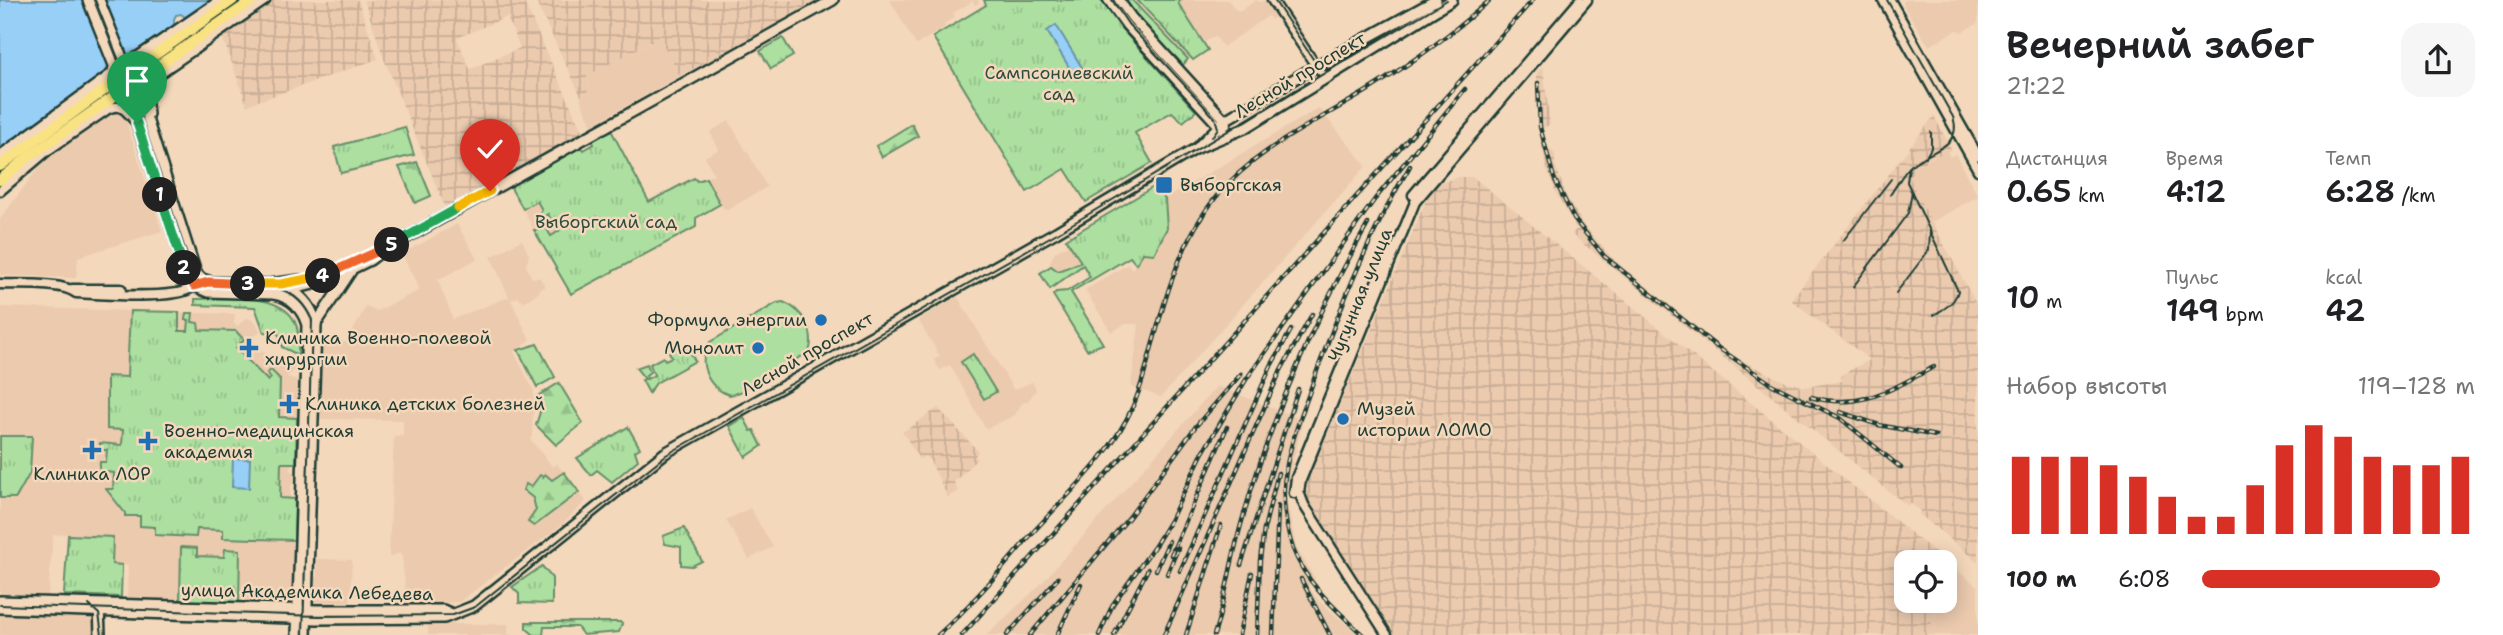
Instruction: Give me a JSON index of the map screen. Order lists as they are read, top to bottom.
{
  "streets": {
    "main road": ["Лесной проспект", "улица Академика Лебедева"],
    "street": ["Чугунная улица"]
  },
  "crossings": [
    ["Лесной проспект", "улица Академика Лебедева"]
  ],
  "parks": ["Сампсониевский сад", "Выборгский сад"],
  "places": {
    "transit": ["Выборгская"],
    "other": ["Формула энергии", "Монолит", "Музей истории ЛОМО"],
    "health": [
      "Клиника Военно-полевой хирургии",
      "Клиника детских болезней",
      "Военно-медицинская академия",
      "Клиника ЛОР"
    ]
  },
  "page": {
    "heading": ["Вечерний забег", "21:22"],
    "stats": [
      ["Дистанция", "0.65 km"],
      ["Время", "4:12"],
      ["Темп", "6:28 /km"],
      ["10 m"],
      ["Пульс", "149 bpm"],
      ["kcal", "42"]
    ],
    "pins": [
      "1",
      "5",
      "2",
      "4",
      "3"
    ],
    "chart": ["Набор высоты", "119–128 m"],
    "list": [
      {
        "name": "100 m",
        "note": "6:08"
      }
    ]
  }
}
